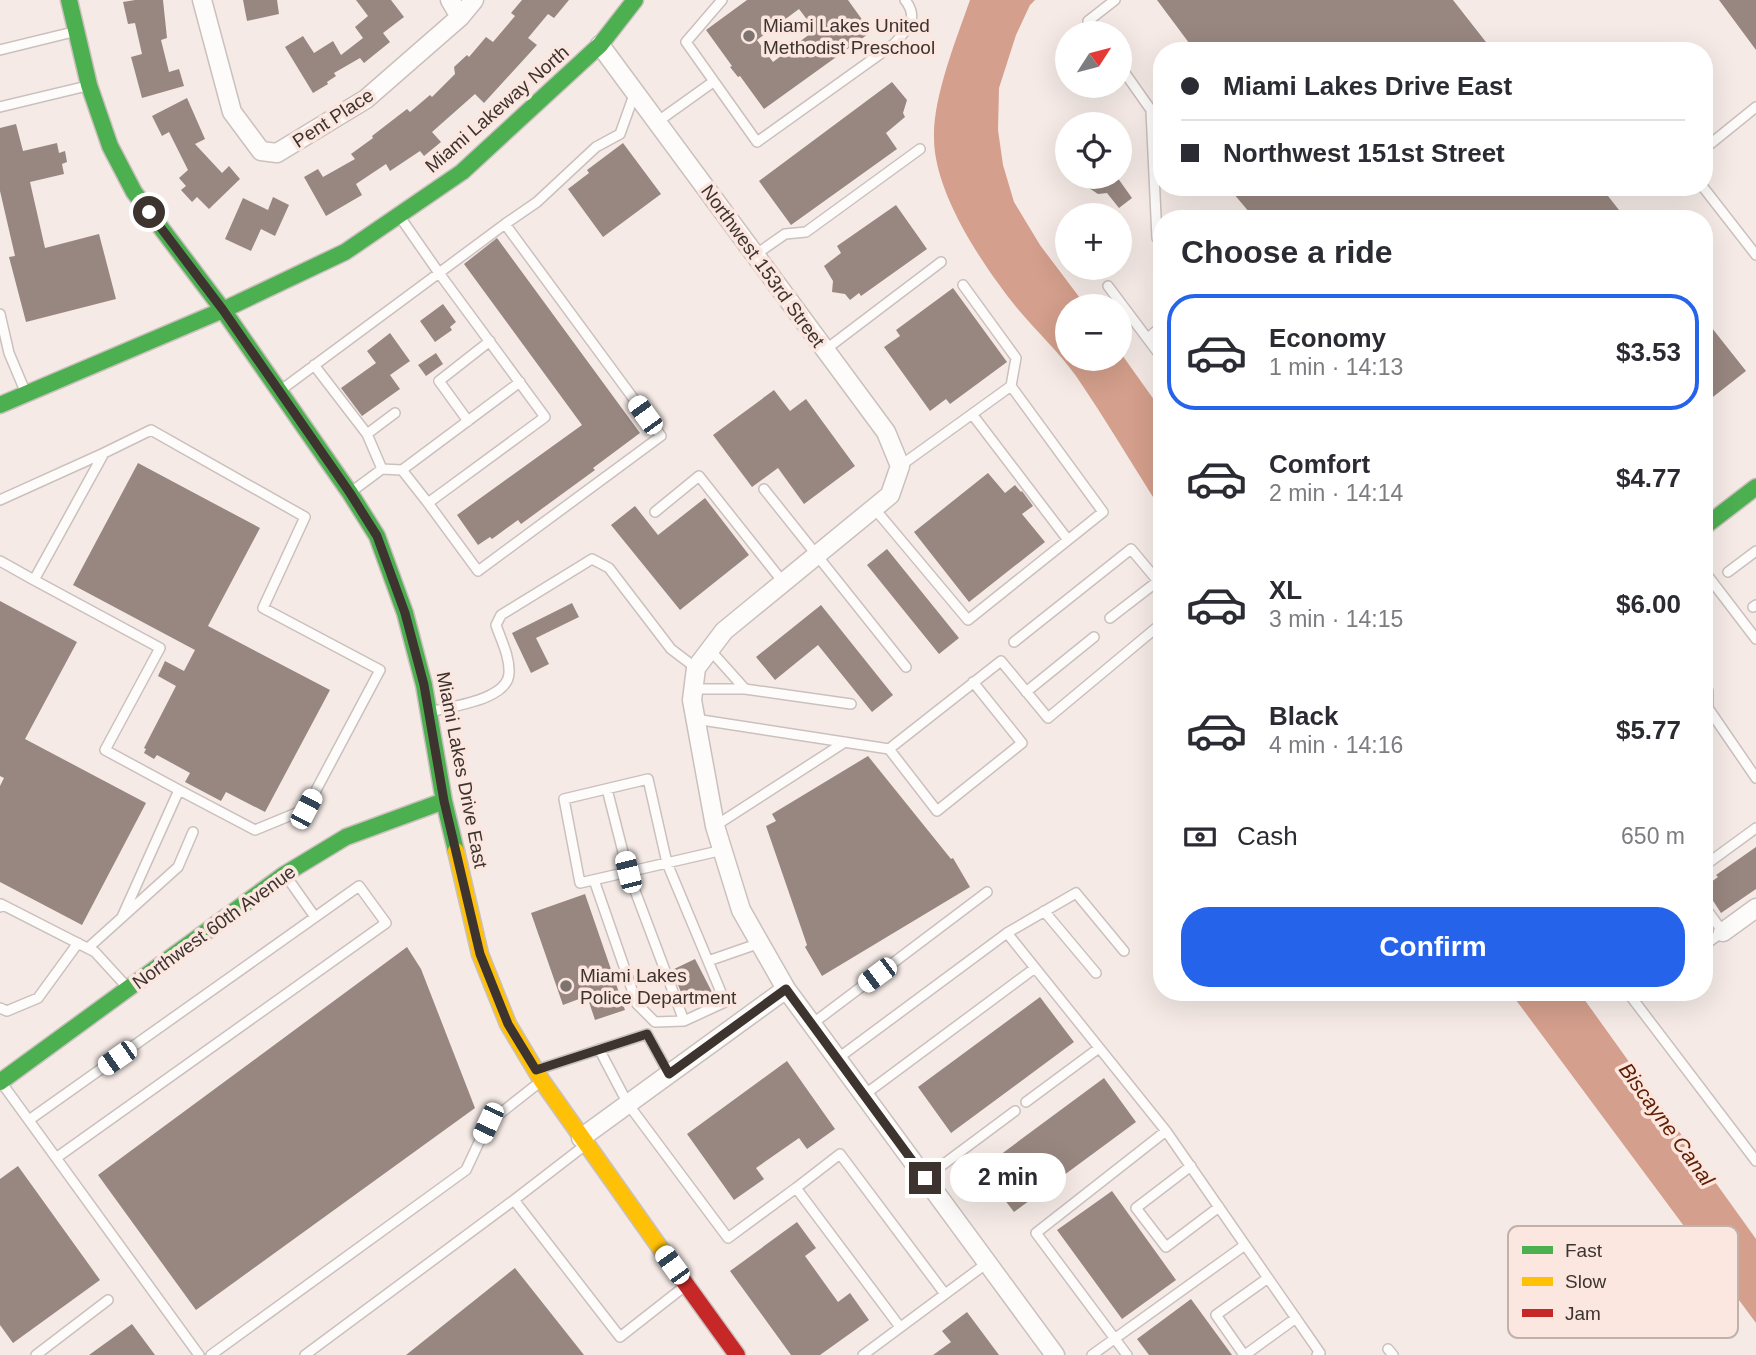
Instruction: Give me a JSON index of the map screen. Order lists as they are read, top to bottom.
{
  "streets": {
    "main road": ["Miami Lakeway North", "Miami Lakes Drive East", "Northwest 60th Avenue"],
    "street": ["Pent Place", "Northwest 153rd Street"]
  },
  "crossings": [
    ["Miami Lakeway North", "Northwest 153rd Street"],
    ["Miami Lakeway North", "Miami Lakes Drive East"],
    ["Miami Lakes Drive East", "Northwest 60th Avenue"]
  ],
  "water": ["Biscayne Canal"],
  "places": ["Miami Lakes United Methodist Preschool", "Miami Lakes Police Department"],
  "legend": ["Fast", "Slow", "Jam"],
  "north": "top right",
  "page": {
    "map_buttons": ["+", "−"],
    "banner": ["Miami Lakes Drive East", "Northwest 151st Street"],
    "heading": "Choose a ride",
    "list": [
      {
        "name": "Economy",
        "note": "1 min · 14:13",
        "value": "$3.53"
      },
      {
        "name": "Comfort",
        "note": "2 min · 14:14",
        "value": "$4.77"
      },
      {
        "name": "XL",
        "note": "3 min · 14:15",
        "value": "$6.00"
      },
      {
        "name": "Black",
        "note": "4 min · 14:16",
        "value": "$5.77"
      }
    ],
    "pay": ["Cash", "650 m"],
    "buttons": "Confirm",
    "bubble": "2 min"
  }
}
